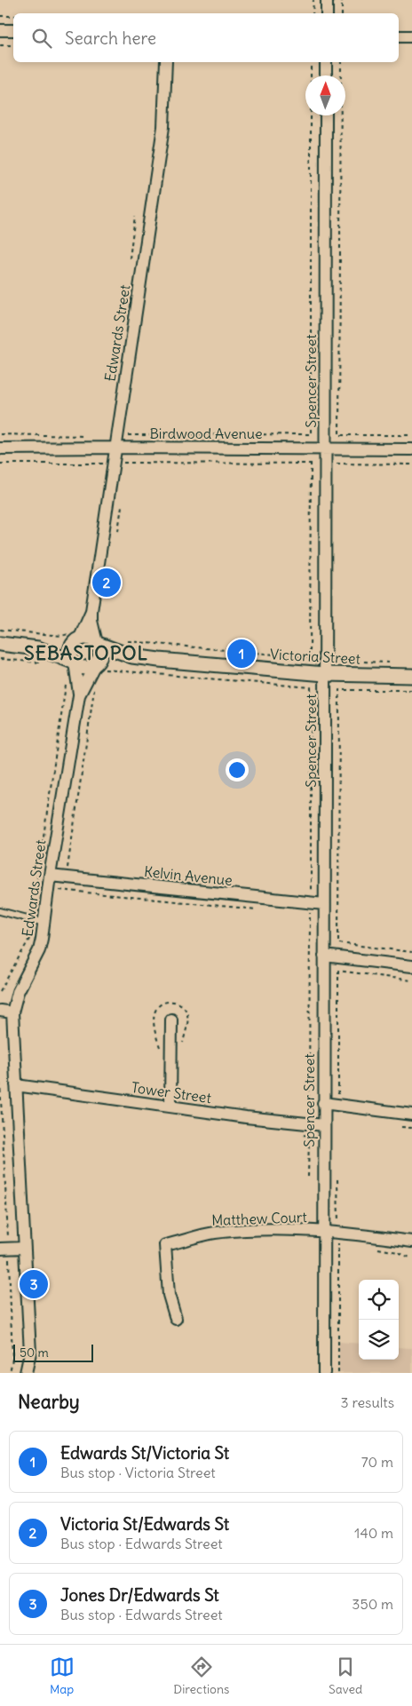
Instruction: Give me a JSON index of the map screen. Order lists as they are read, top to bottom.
{
  "streets": {
    "street": [
      "Edwards Street",
      "Spencer Street",
      "Birdwood Avenue",
      "Victoria Street",
      "Kelvin Avenue",
      "Tower Street",
      "Matthew Court"
    ]
  },
  "crossings": [
    ["Edwards Street", "Birdwood Avenue"],
    ["Edwards Street", "Victoria Street"],
    ["Edwards Street", "Kelvin Avenue"],
    ["Edwards Street", "Tower Street"],
    ["Spencer Street", "Birdwood Avenue"],
    ["Spencer Street", "Victoria Street"],
    ["Spencer Street", "Kelvin Avenue"],
    ["Spencer Street", "Tower Street"],
    ["Spencer Street", "Matthew Court"]
  ],
  "districts": ["SEBASTOPOL"],
  "scale_bar": "50 m",
  "north": "top",
  "page": {
    "search": "Search here",
    "pins": ["2", "1", "3"],
    "scale": "50 m",
    "heading": ["Nearby", "3 results"],
    "list": [
      {
        "mark": "1",
        "name": "Edwards St/Victoria St",
        "note": "Bus stop · Victoria Street",
        "value": "70 m"
      },
      {
        "mark": "2",
        "name": "Victoria St/Edwards St",
        "note": "Bus stop · Edwards Street",
        "value": "140 m"
      },
      {
        "mark": "3",
        "name": "Jones Dr/Edwards St",
        "note": "Bus stop · Edwards Street",
        "value": "350 m"
      }
    ],
    "nav": ["Map", "Directions", "Saved"]
  }
}
